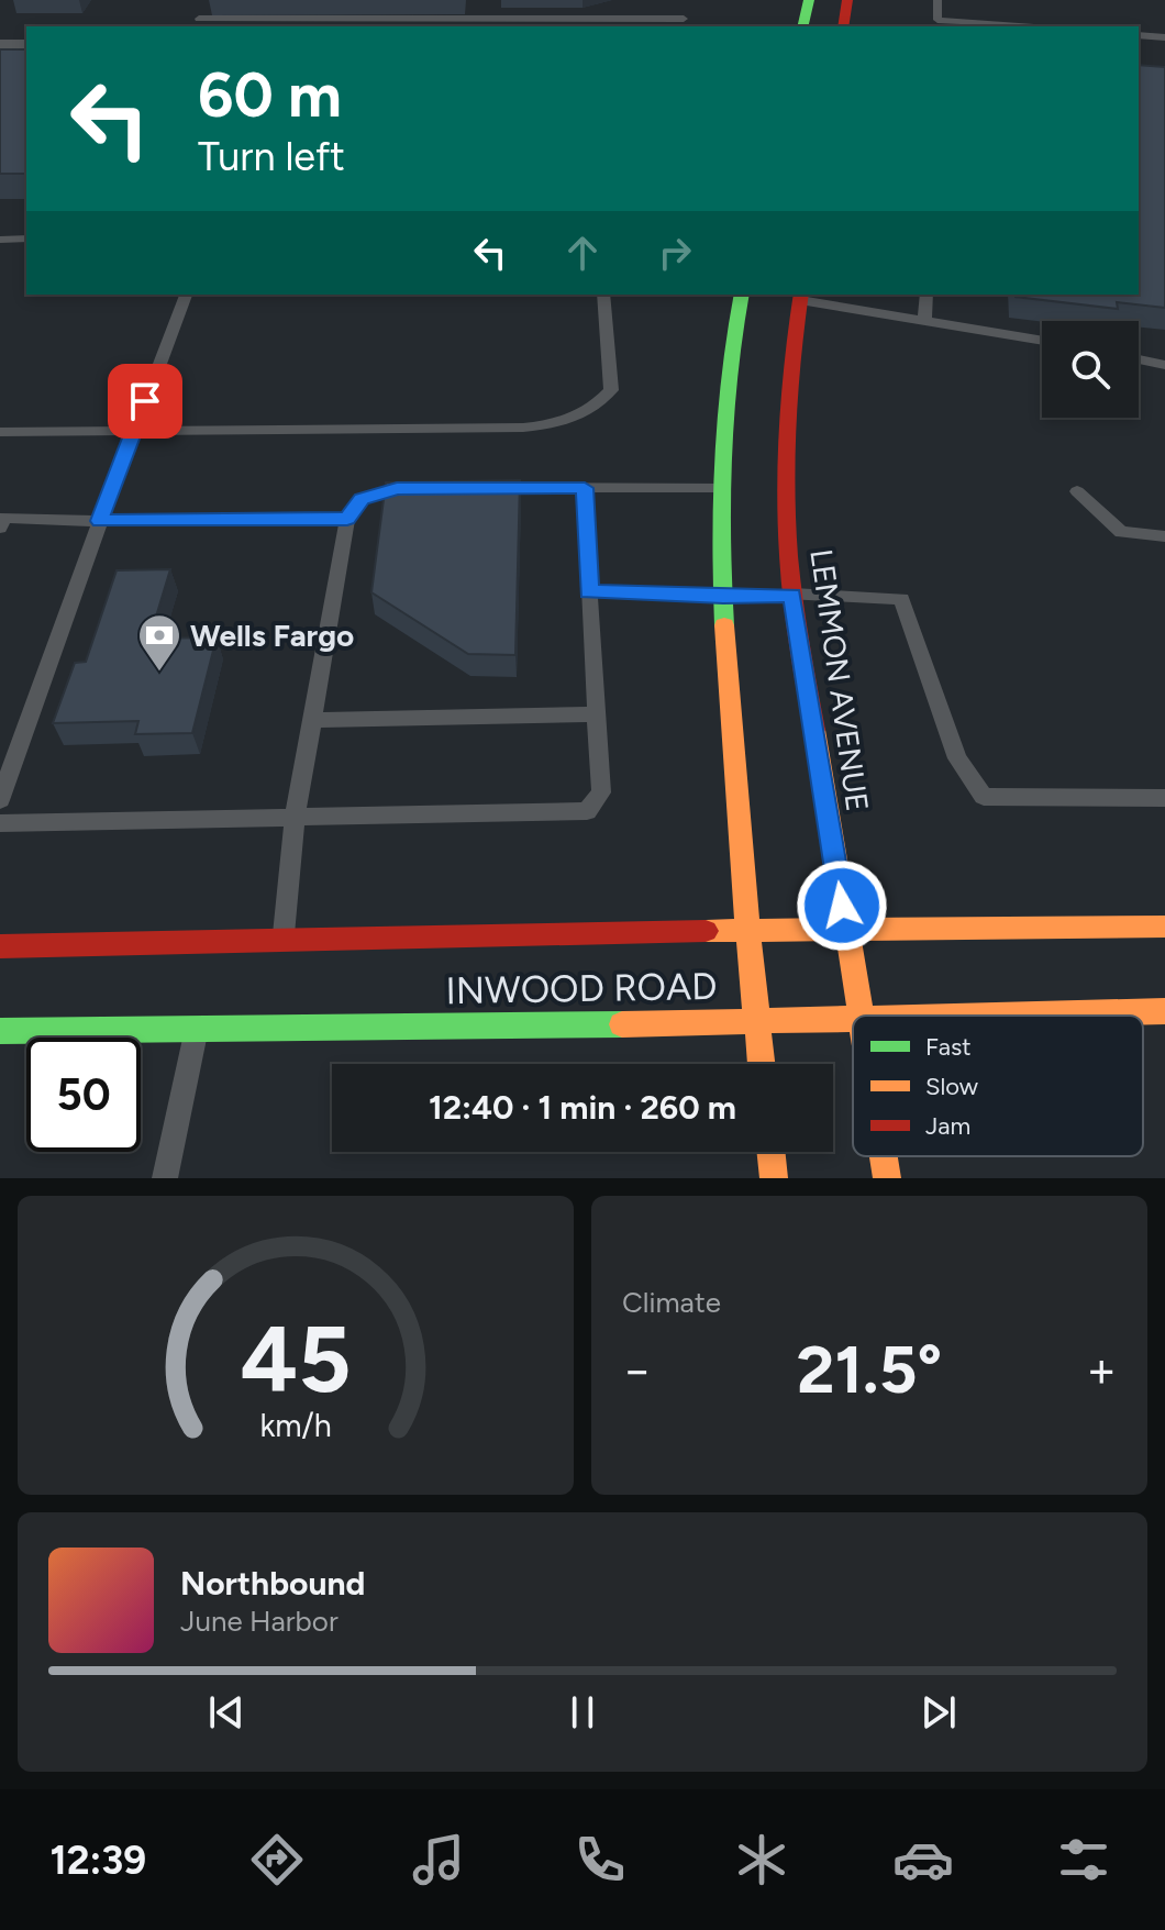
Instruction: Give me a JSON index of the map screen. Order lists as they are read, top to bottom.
{
  "streets": {
    "main road": ["LEMMON AVENUE", "INWOOD ROAD"]
  },
  "crossings": [
    ["LEMMON AVENUE", "INWOOD ROAD"]
  ],
  "places": {
    "bank": ["Wells Fargo"]
  },
  "legend": ["Fast", "Slow", "Jam"],
  "page": {
    "turn": ["60 m", "Turn left"],
    "limit": "50",
    "trip": "12:40 · 1 min · 260 m",
    "tile": "Climate",
    "heat": ["−", "21.5°", "+"],
    "song": ["Northbound", "June Harbor"],
    "tabs": "12:39",
    "gauge": ["45", "km/h"]
  }
}
